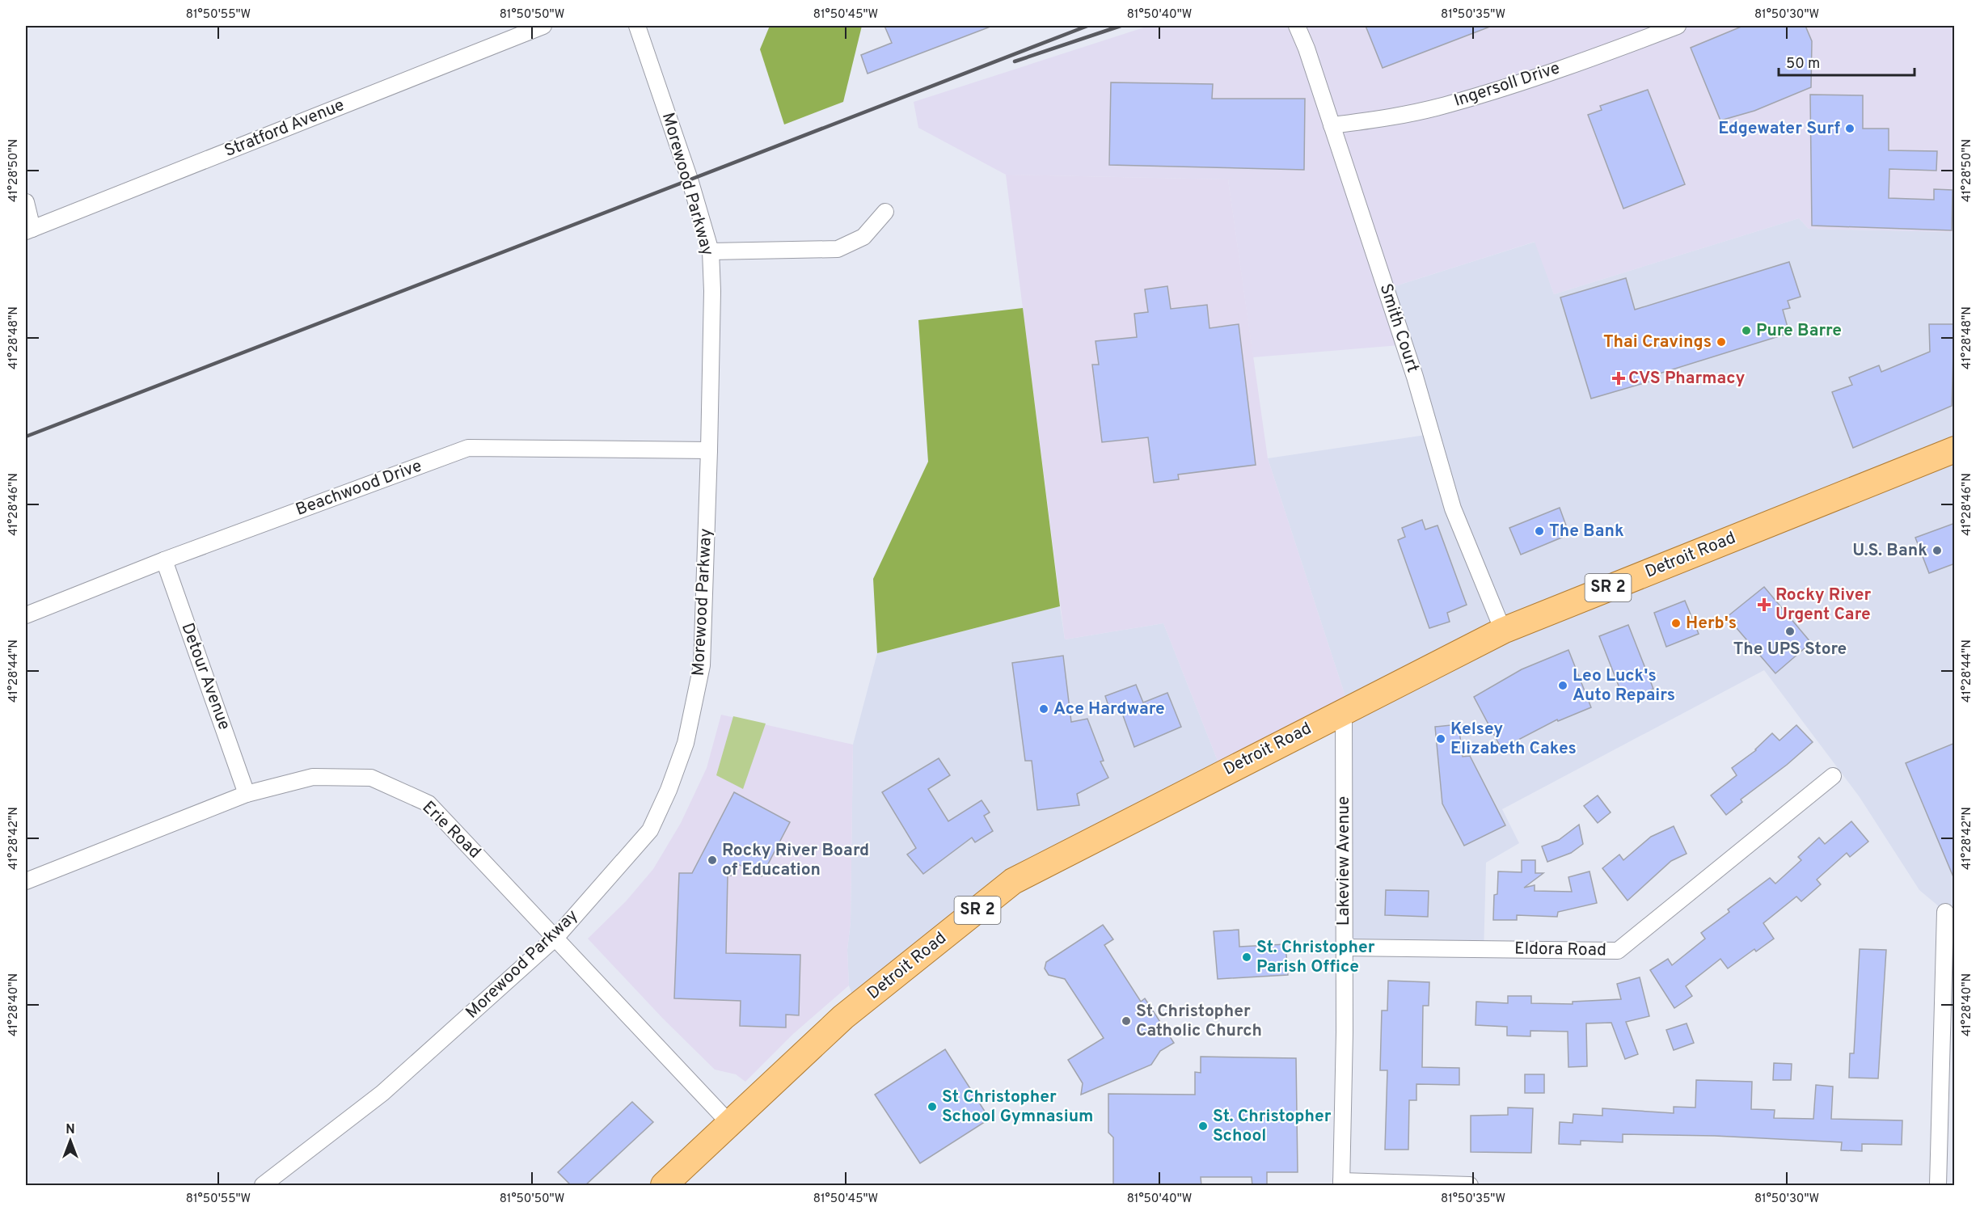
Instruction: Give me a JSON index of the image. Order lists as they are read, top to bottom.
{
  "streets": {
    "main road": ["Detroit Road", "SR 2"],
    "street": [
      "Ingersoll Drive",
      "Stratford Avenue",
      "Morewood Parkway",
      "Smith Court",
      "Beachwood Drive",
      "Detour Avenue",
      "Erie Road",
      "Lakeview Avenue",
      "Eldora Road"
    ]
  },
  "crossings": [
    ["Ingersoll Drive", "Smith Court"],
    ["Morewood Parkway", "Beachwood Drive"],
    ["Morewood Parkway", "Erie Road"],
    ["Smith Court", "Detroit Road"],
    ["Beachwood Drive", "Detour Avenue"],
    ["Detroit Road", "Erie Road"],
    ["Detroit Road", "Lakeview Avenue"],
    ["Detour Avenue", "Erie Road"],
    ["Lakeview Avenue", "Eldora Road"]
  ],
  "places": {
    "other": [
      "Edgewater Surf",
      "Pure Barre",
      "Thai Cravings",
      "The Bank",
      "U.S. Bank",
      "Herb's",
      "The UPS Store",
      "Leo Luck's Auto Repairs",
      "Ace Hardware",
      "Kelsey Elizabeth Cakes",
      "Rocky River Board of Education",
      "St. Christopher Parish Office",
      "St Christopher Catholic Church",
      "St Christopher School Gymnasium",
      "St. Christopher School"
    ],
    "health": ["CVS Pharmacy", "Rocky River Urgent Care"]
  },
  "scale_bar": "50 m",
  "north": "top",
  "coordinates": [
    "81°50'55\"W",
    "81°50'50\"W",
    "81°50'45\"W",
    "81°50'40\"W",
    "81°50'35\"W",
    "81°50'30\"W",
    "41°28'50\"N",
    "41°28'48\"N",
    "41°28'46\"N",
    "41°28'44\"N",
    "41°28'42\"N",
    "41°28'40\"N"
  ]
}
